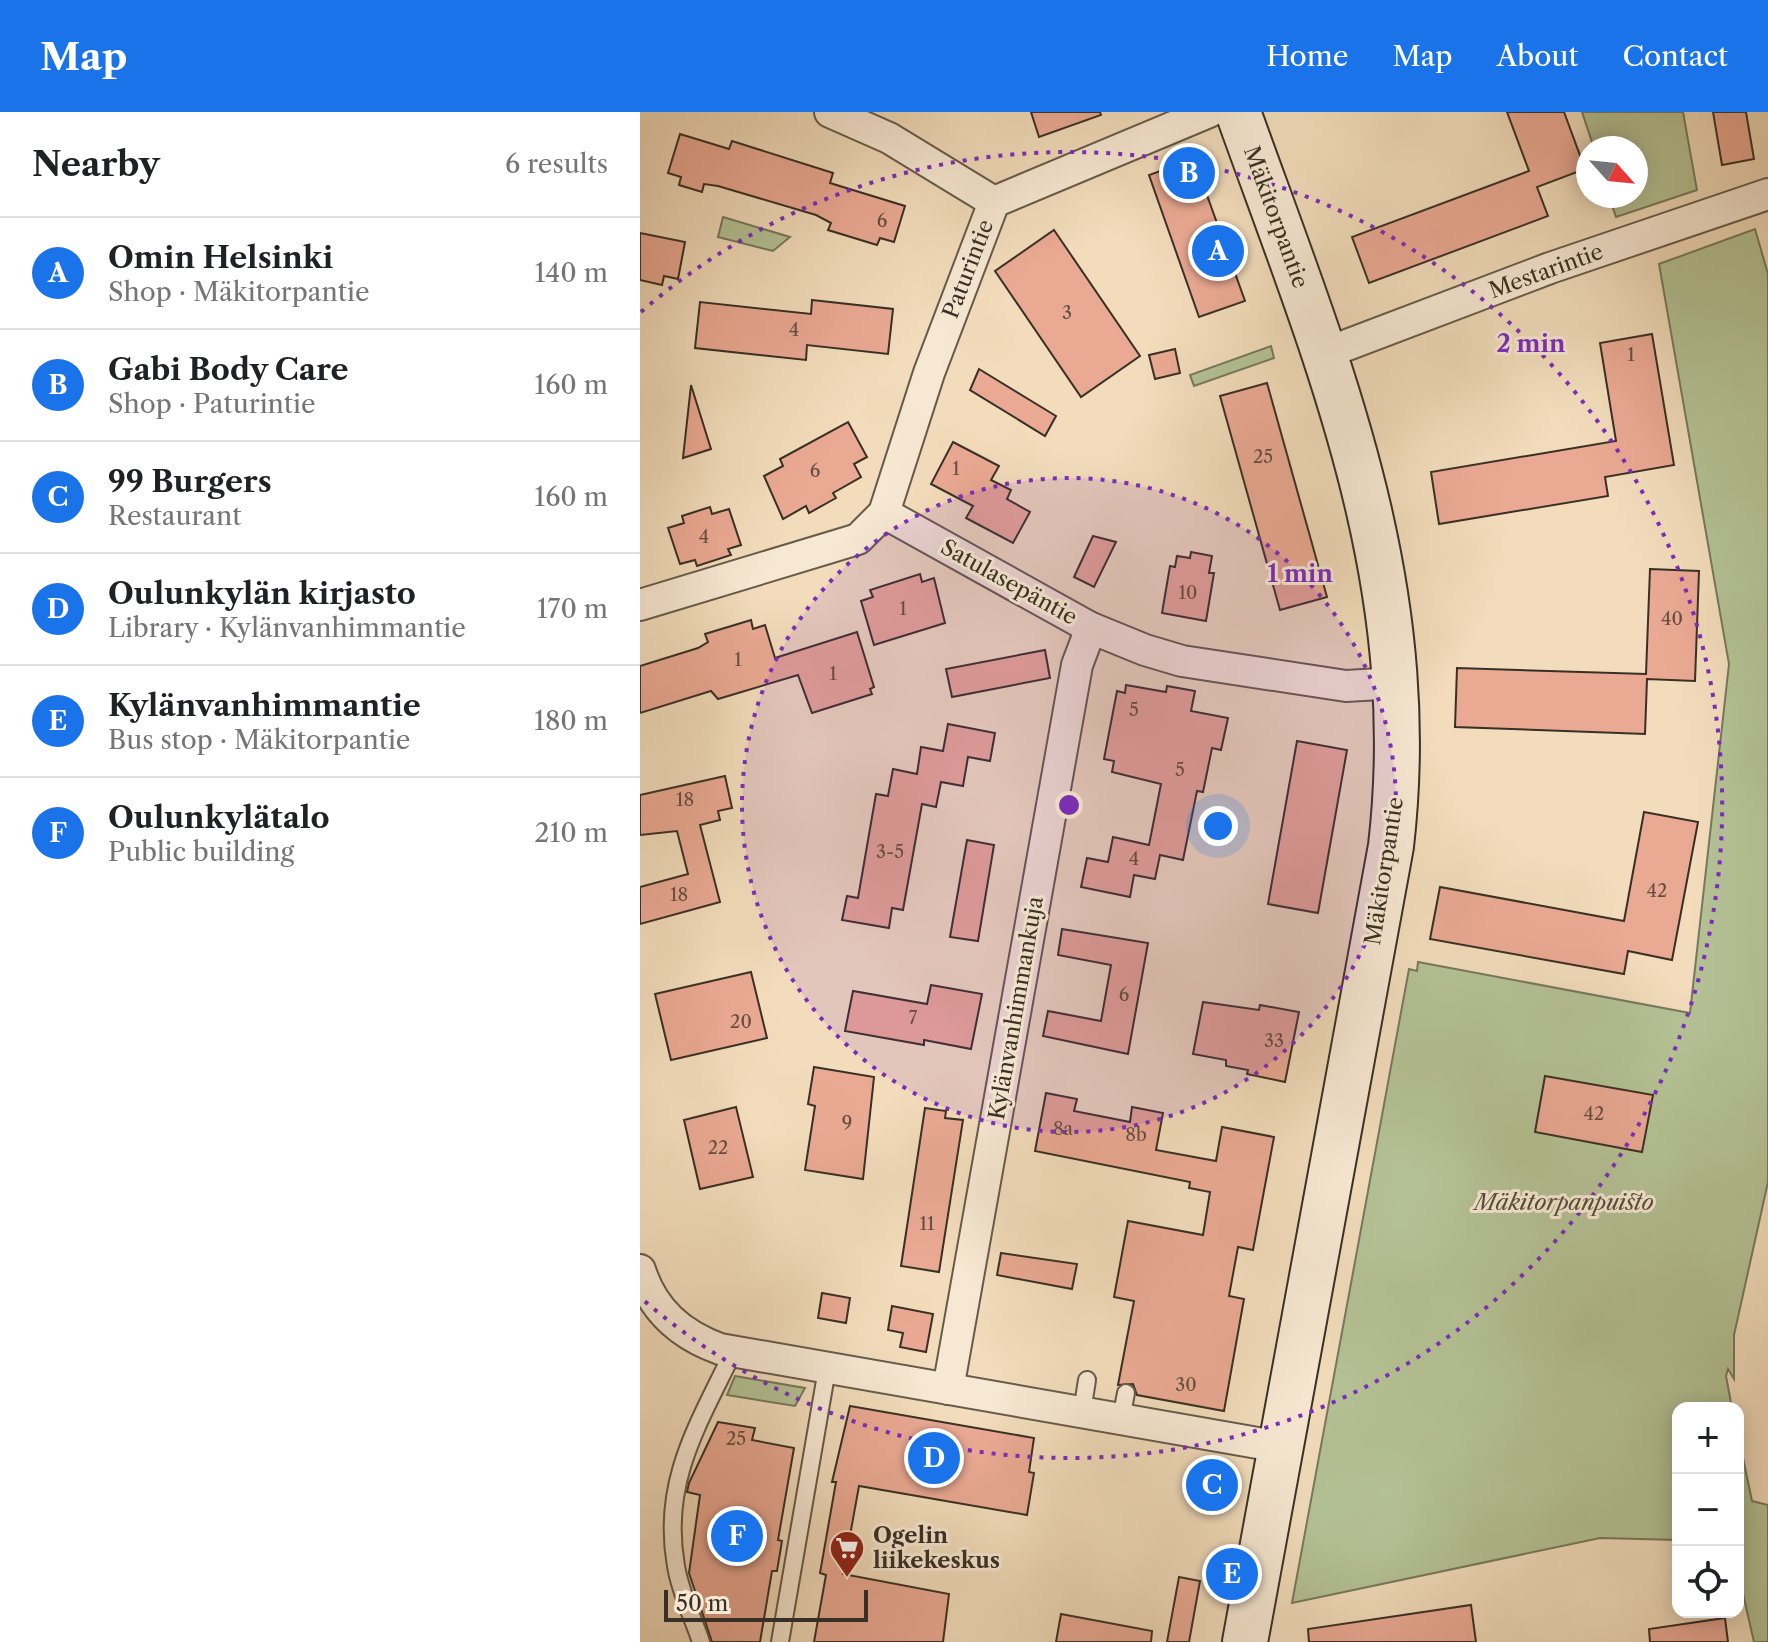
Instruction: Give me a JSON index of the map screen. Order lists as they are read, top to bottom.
{
  "streets": {
    "street": [
      "Mäkitorpantie",
      "Paturintie",
      "Mestarintie",
      "Satulasepäntie",
      "Kylänvanhimmankuja"
    ]
  },
  "crossings": [
    ["Mäkitorpantie", "Mestarintie"],
    ["Mäkitorpantie", "Satulasepäntie"],
    ["Paturintie", "Satulasepäntie"],
    ["Satulasepäntie", "Kylänvanhimmankuja"]
  ],
  "parks": ["Mäkitorpanpuisto"],
  "places": {
    "supermarket": ["Ogelin liikekeskus"]
  },
  "house_numbers": [
    "6",
    "3",
    "4",
    "1",
    "25",
    "1",
    "6",
    "4",
    "10",
    "1",
    "40",
    "1",
    "1",
    "5",
    "5",
    "18",
    "3-5",
    "4",
    "42",
    "18",
    "6",
    "7",
    "20",
    "33",
    "42",
    "9",
    "8a",
    "8b",
    "22",
    "11",
    "30",
    "25"
  ],
  "scale_bar": "50 m",
  "north": "bottom right",
  "page": {
    "header": "Map",
    "nav": [
      "Home",
      "Map",
      "About",
      "Contact"
    ],
    "heading": ["Nearby", "6 results"],
    "pins": [
      "B",
      "A",
      "D",
      "C",
      "F",
      "E"
    ],
    "list": [
      {
        "mark": "A",
        "name": "Omin Helsinki",
        "note": "Shop · Mäkitorpantie",
        "value": "140 m"
      },
      {
        "mark": "B",
        "name": "Gabi Body Care",
        "note": "Shop · Paturintie",
        "value": "160 m"
      },
      {
        "mark": "C",
        "name": "99 Burgers",
        "note": "Restaurant",
        "value": "160 m"
      },
      {
        "mark": "D",
        "name": "Oulunkylän kirjasto",
        "note": "Library · Kylänvanhimmantie",
        "value": "170 m"
      },
      {
        "mark": "E",
        "name": "Kylänvanhimmantie",
        "note": "Bus stop · Mäkitorpantie",
        "value": "180 m"
      },
      {
        "mark": "F",
        "name": "Oulunkylätalo",
        "note": "Public building",
        "value": "210 m"
      }
    ],
    "map_buttons": ["+", "−"],
    "scale": "50 m"
  },
  "rings": ["2 min", "1 min"]
}
